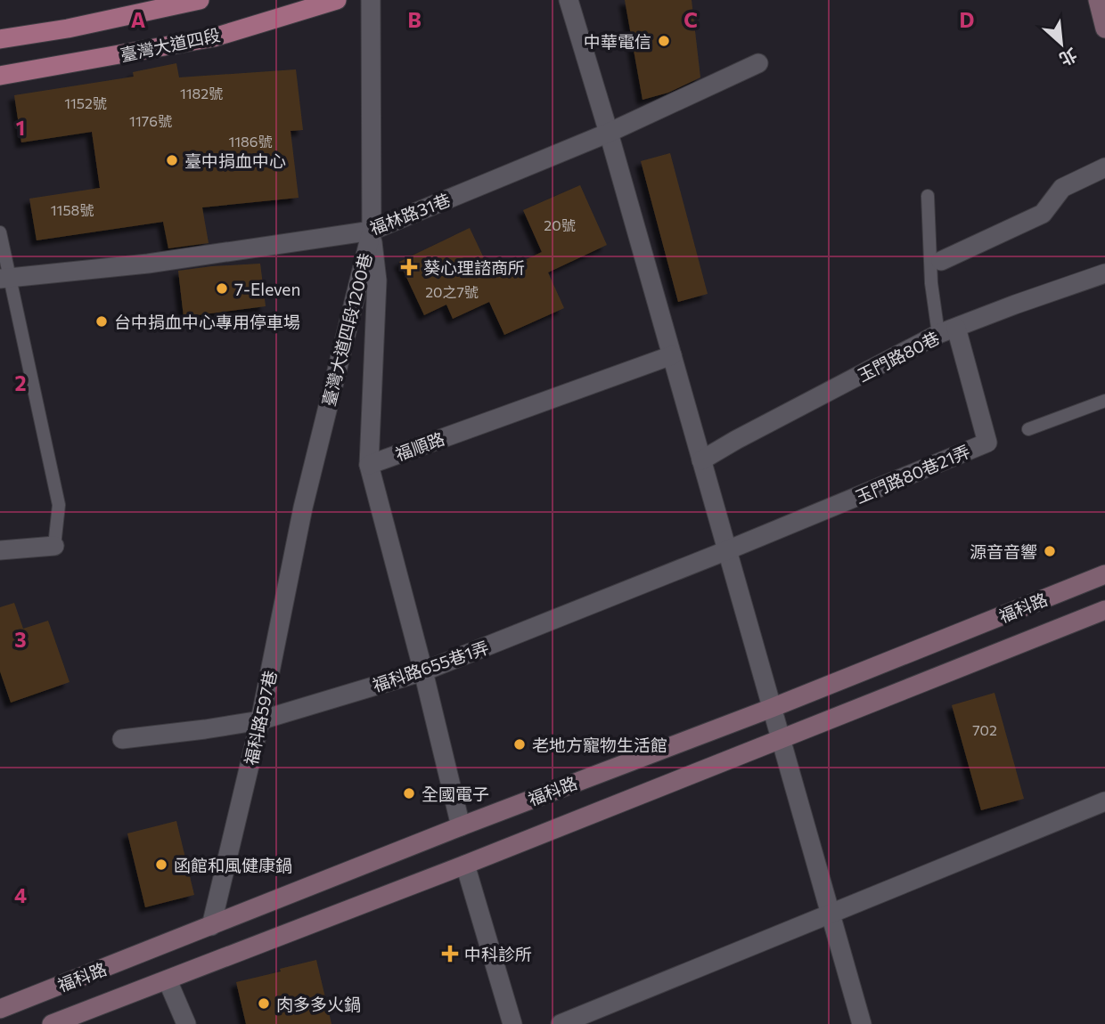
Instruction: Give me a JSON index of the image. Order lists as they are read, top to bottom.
{
  "streets": {
    "main road": ["臺灣大道四段"],
    "street": [
      "福林路31巷",
      "臺灣大道四段1200巷",
      "玉門路80巷",
      "福順路",
      "玉門路80巷21弄",
      "福科路",
      "福科路655巷1弄",
      "福科路597巷"
    ]
  },
  "crossings": [
    ["福林路31巷", "臺灣大道四段1200巷"],
    ["臺灣大道四段1200巷", "福科路597巷"],
    ["玉門路80巷", "玉門路80巷21弄"],
    ["玉門路80巷21弄", "福科路655巷1弄"],
    ["福科路", "福科路597巷"],
    ["福科路655巷1弄", "福科路597巷"]
  ],
  "places": {
    "other": [
      "中華電信",
      "臺中捐血中心",
      "7-Eleven",
      "台中捐血中心專用停車場",
      "源音音響",
      "老地方寵物生活館",
      "全國電子",
      "函館和風健康鍋",
      "肉多多火鍋"
    ],
    "health": ["葵心理諮商所", "中科診所"]
  },
  "house_numbers": [
    "1182號",
    "1152號",
    "1176號",
    "1186號",
    "1158號",
    "20號",
    "20之7號",
    "702"
  ],
  "north": "bottom right",
  "grid": {
    "columns": [
      "A",
      "B",
      "C",
      "D"
    ],
    "rows": [
      "1",
      "2",
      "3",
      "4"
    ]
  }
}
